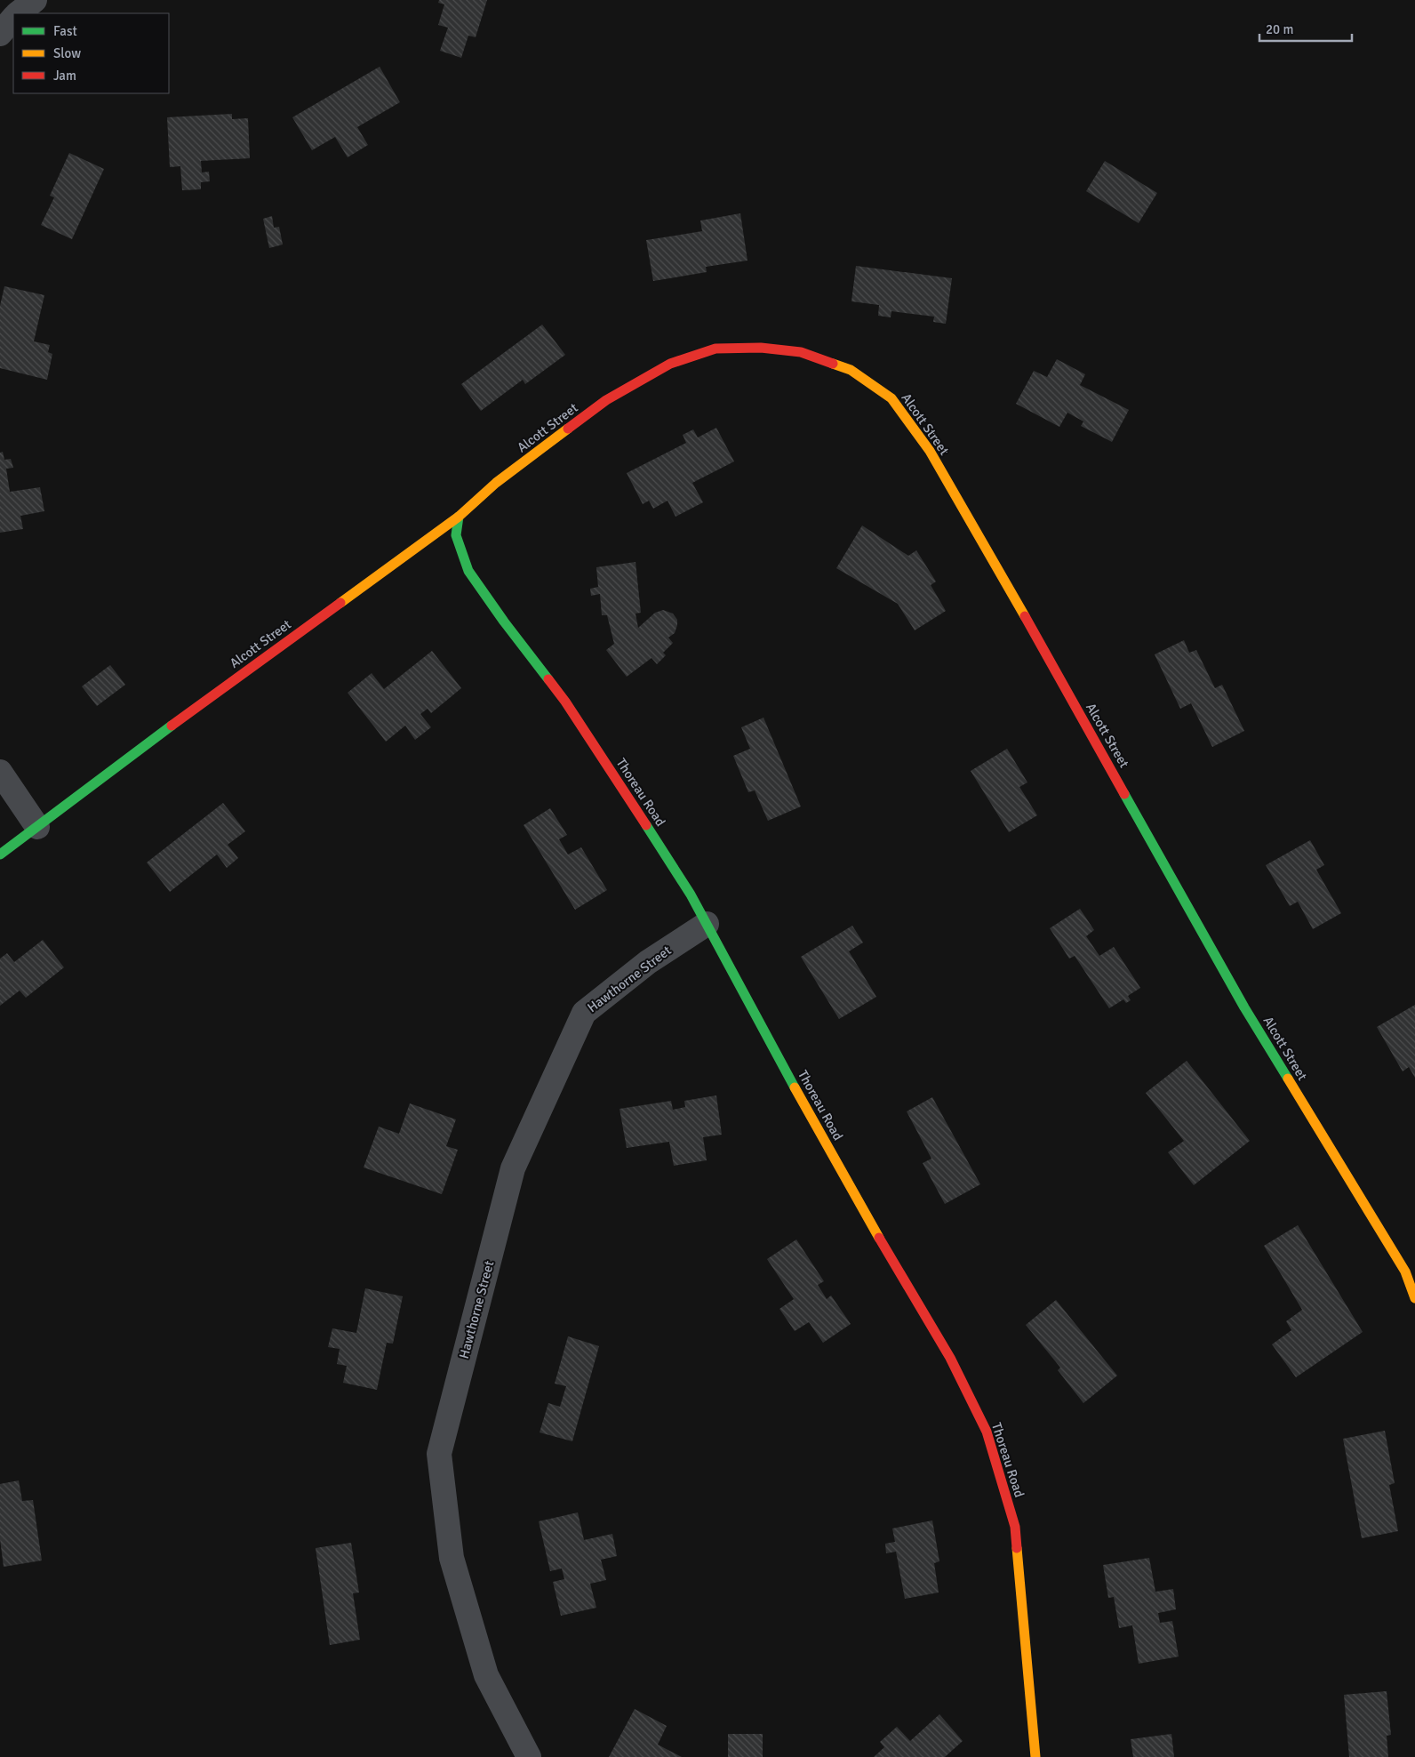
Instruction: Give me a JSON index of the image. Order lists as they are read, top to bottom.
{
  "streets": {
    "street": ["Alcott Street", "Thoreau Road", "Hawthorne Street"]
  },
  "crossings": [
    ["Alcott Street", "Thoreau Road"],
    ["Thoreau Road", "Hawthorne Street"]
  ],
  "legend": ["Fast", "Slow", "Jam"],
  "scale_bar": "20 m"
}
